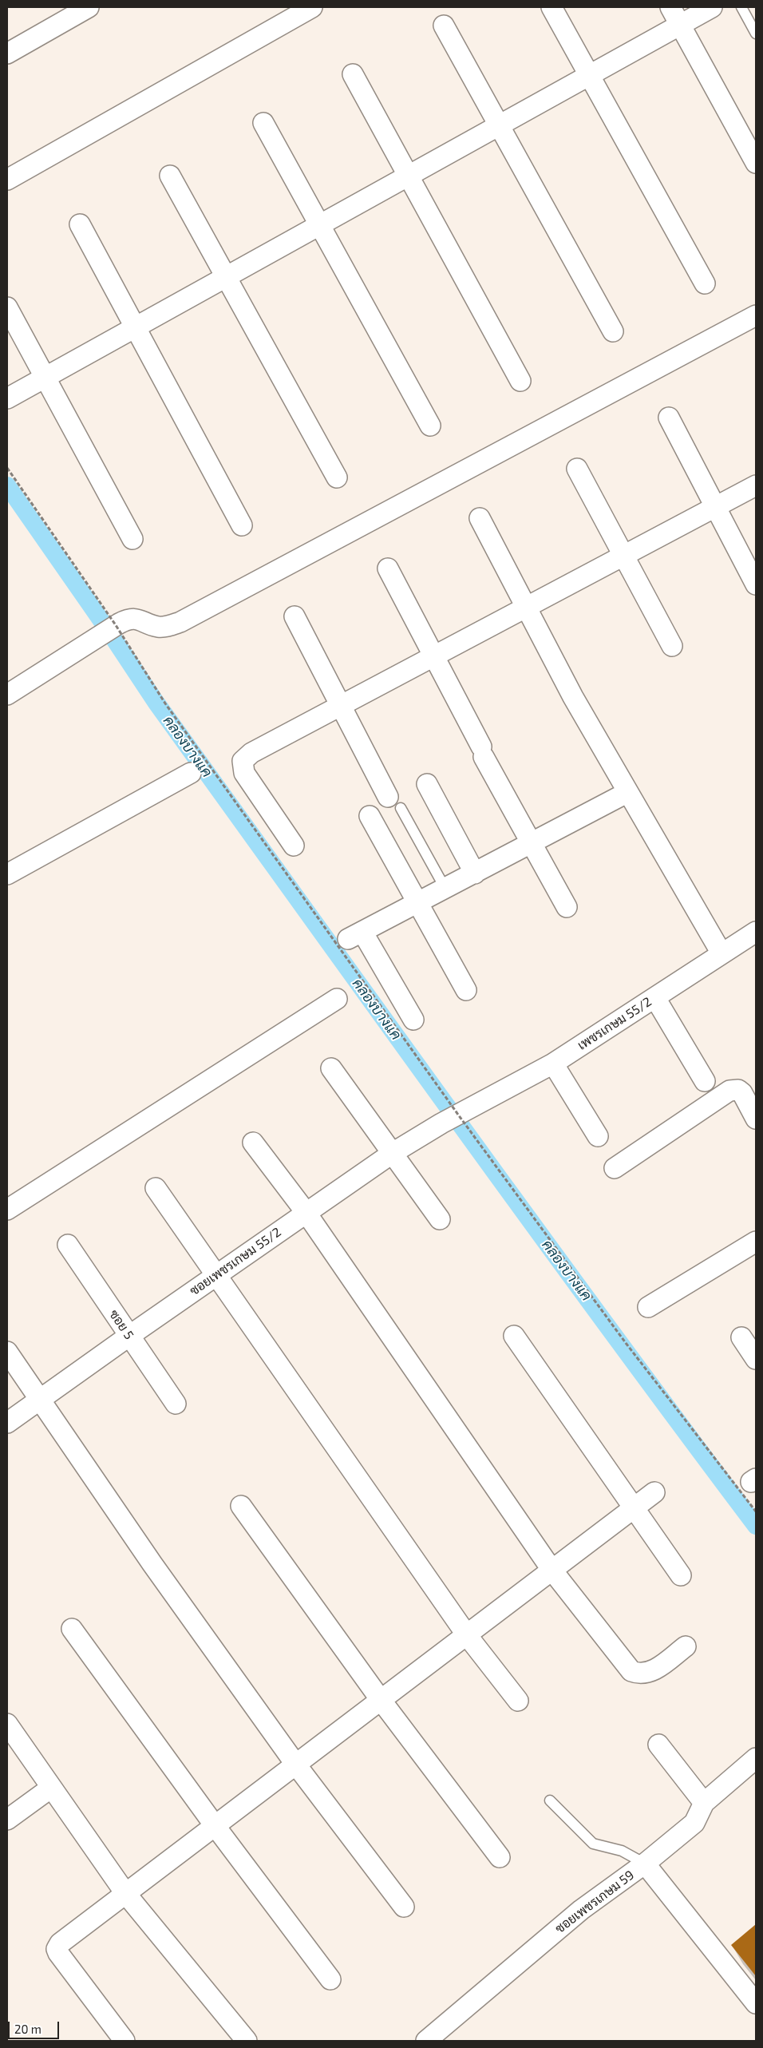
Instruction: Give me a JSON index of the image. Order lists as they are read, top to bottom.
{
  "streets": {
    "street": [
      "เพชรเกษม 55/2",
      "ซอยเพชรเกษม 55/2",
      "ซอย 5",
      "ซอยเพชรเกษม 59"
    ]
  },
  "crossings": [
    ["เพชรเกษม 55/2", "ซอยเพชรเกษม 55/2"],
    ["ซอยเพชรเกษม 55/2", "ซอย 5"]
  ],
  "water": ["คลองบางแค"],
  "scale_bar": "20 m"
}
